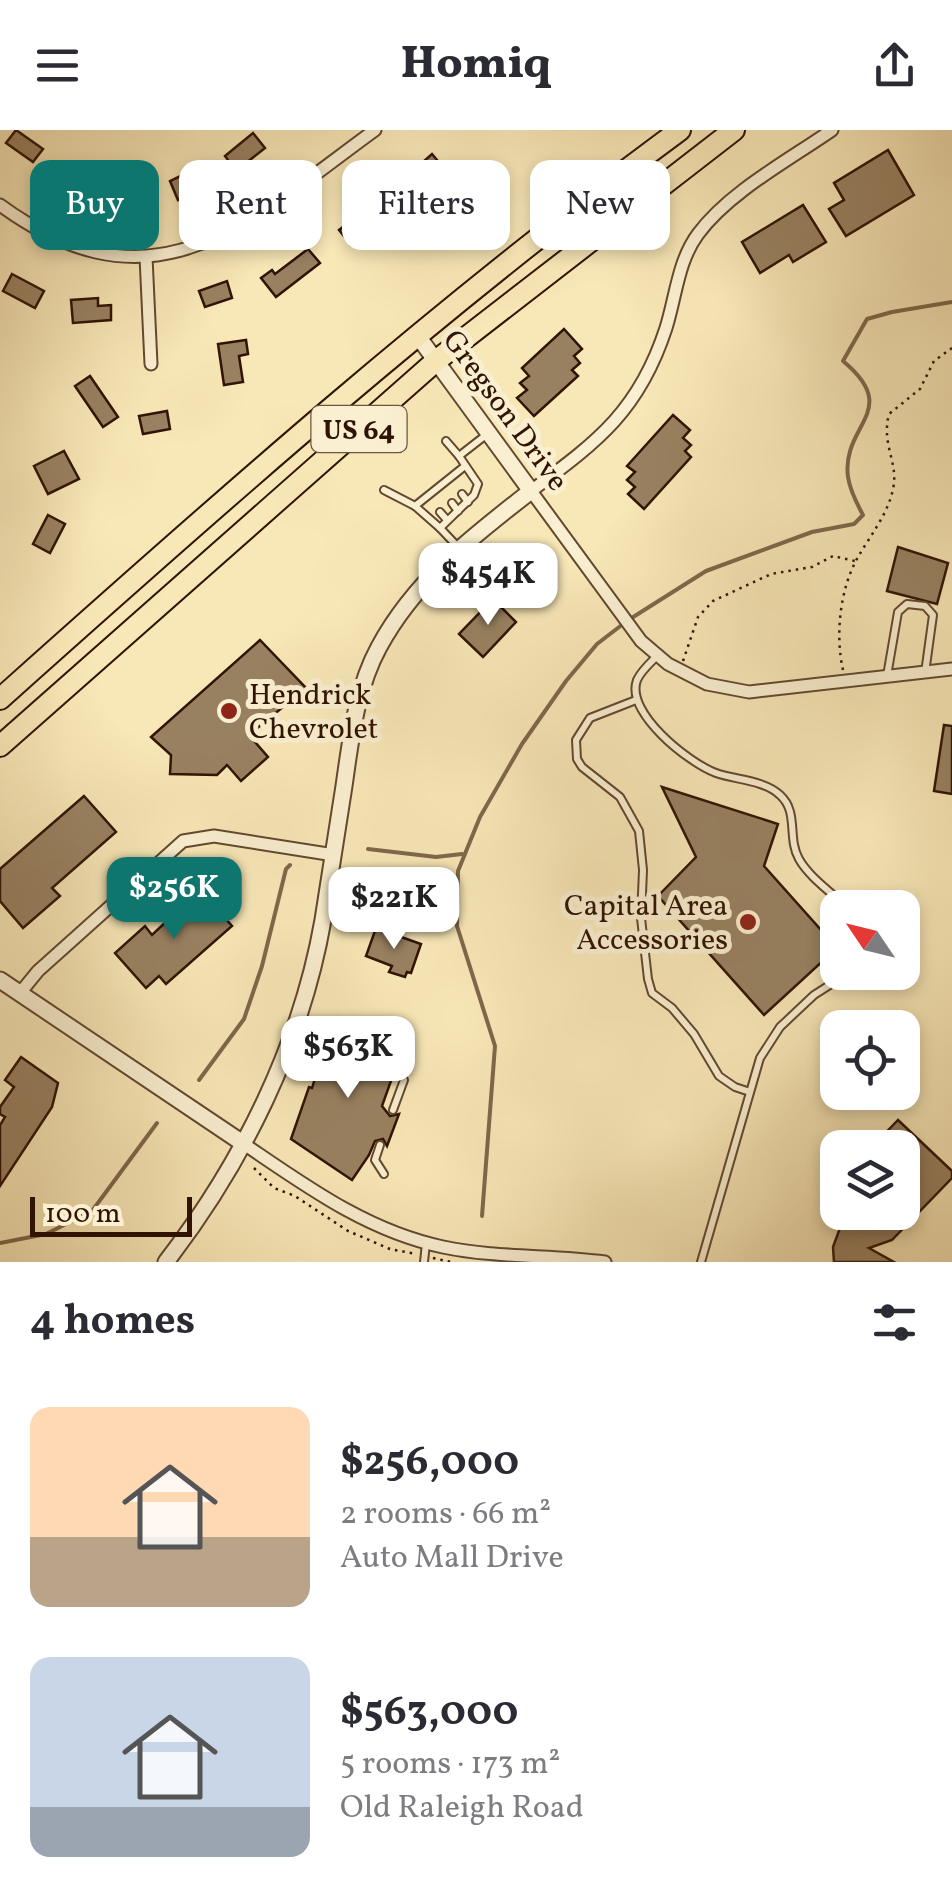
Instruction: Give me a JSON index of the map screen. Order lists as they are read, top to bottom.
{
  "streets": {
    "highway": ["US 64"],
    "street": ["Gregson Drive"]
  },
  "crossings": [
    ["Gregson Drive", "US 64"]
  ],
  "places": ["Hendrick Chevrolet", "Capital Area Accessories"],
  "scale_bar": "100 m",
  "north": "top left",
  "page": {
    "header": "Homiq",
    "chip": [
      "Buy",
      "Rent",
      "Filters",
      "New"
    ],
    "price": [
      "$454K",
      "$256K",
      "$221K",
      "$563K"
    ],
    "scale": "100 m",
    "heading": "4 homes",
    "list": [
      {
        "name": "$256,000",
        "note": "2 rooms · 66 m² · Auto Mall Drive"
      },
      {
        "name": "$563,000",
        "note": "5 rooms · 173 m² · Old Raleigh Road"
      }
    ]
  }
}
